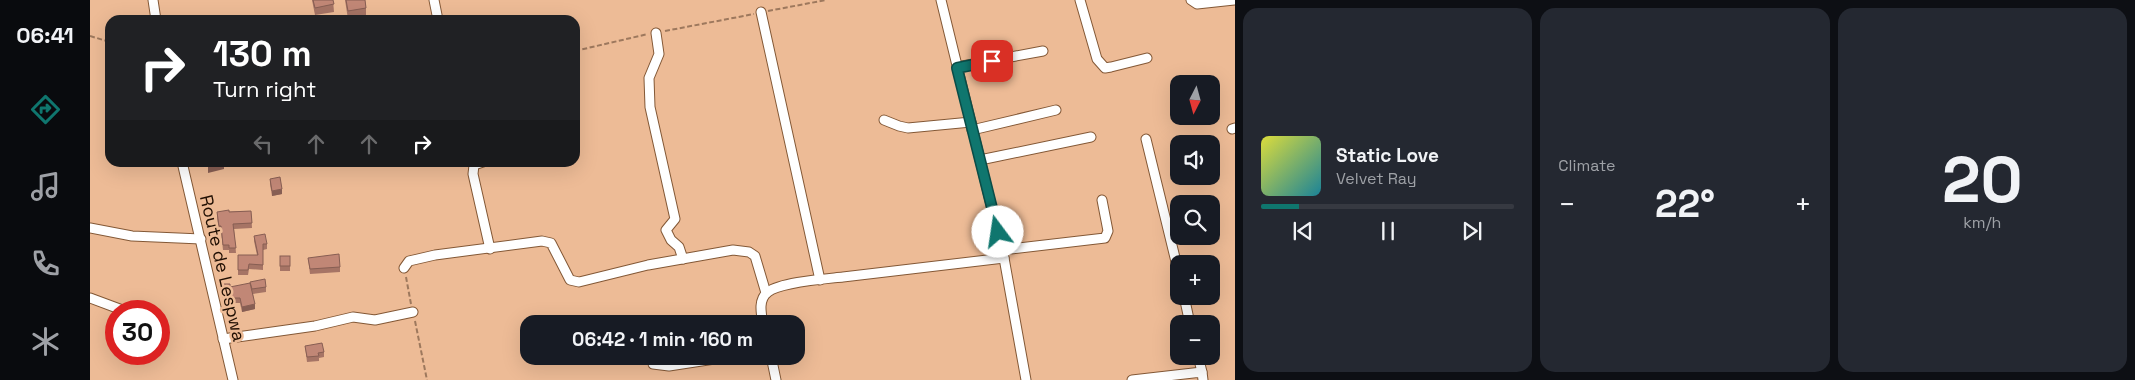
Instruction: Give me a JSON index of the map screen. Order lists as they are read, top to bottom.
{
  "streets": {
    "street": ["Route de Lespwa"]
  },
  "north": "bottom",
  "page": {
    "tabs": "06:41",
    "tile": [
      "Climate",
      ["20", "km/h"]
    ],
    "turn": ["130 m", "Turn right"],
    "map_buttons": ["+", "−"],
    "song": ["Static Love", "Velvet Ray"],
    "heat": ["−", "22°", "+"],
    "limit": "30",
    "trip": "06:42 · 1 min · 160 m"
  }
}
